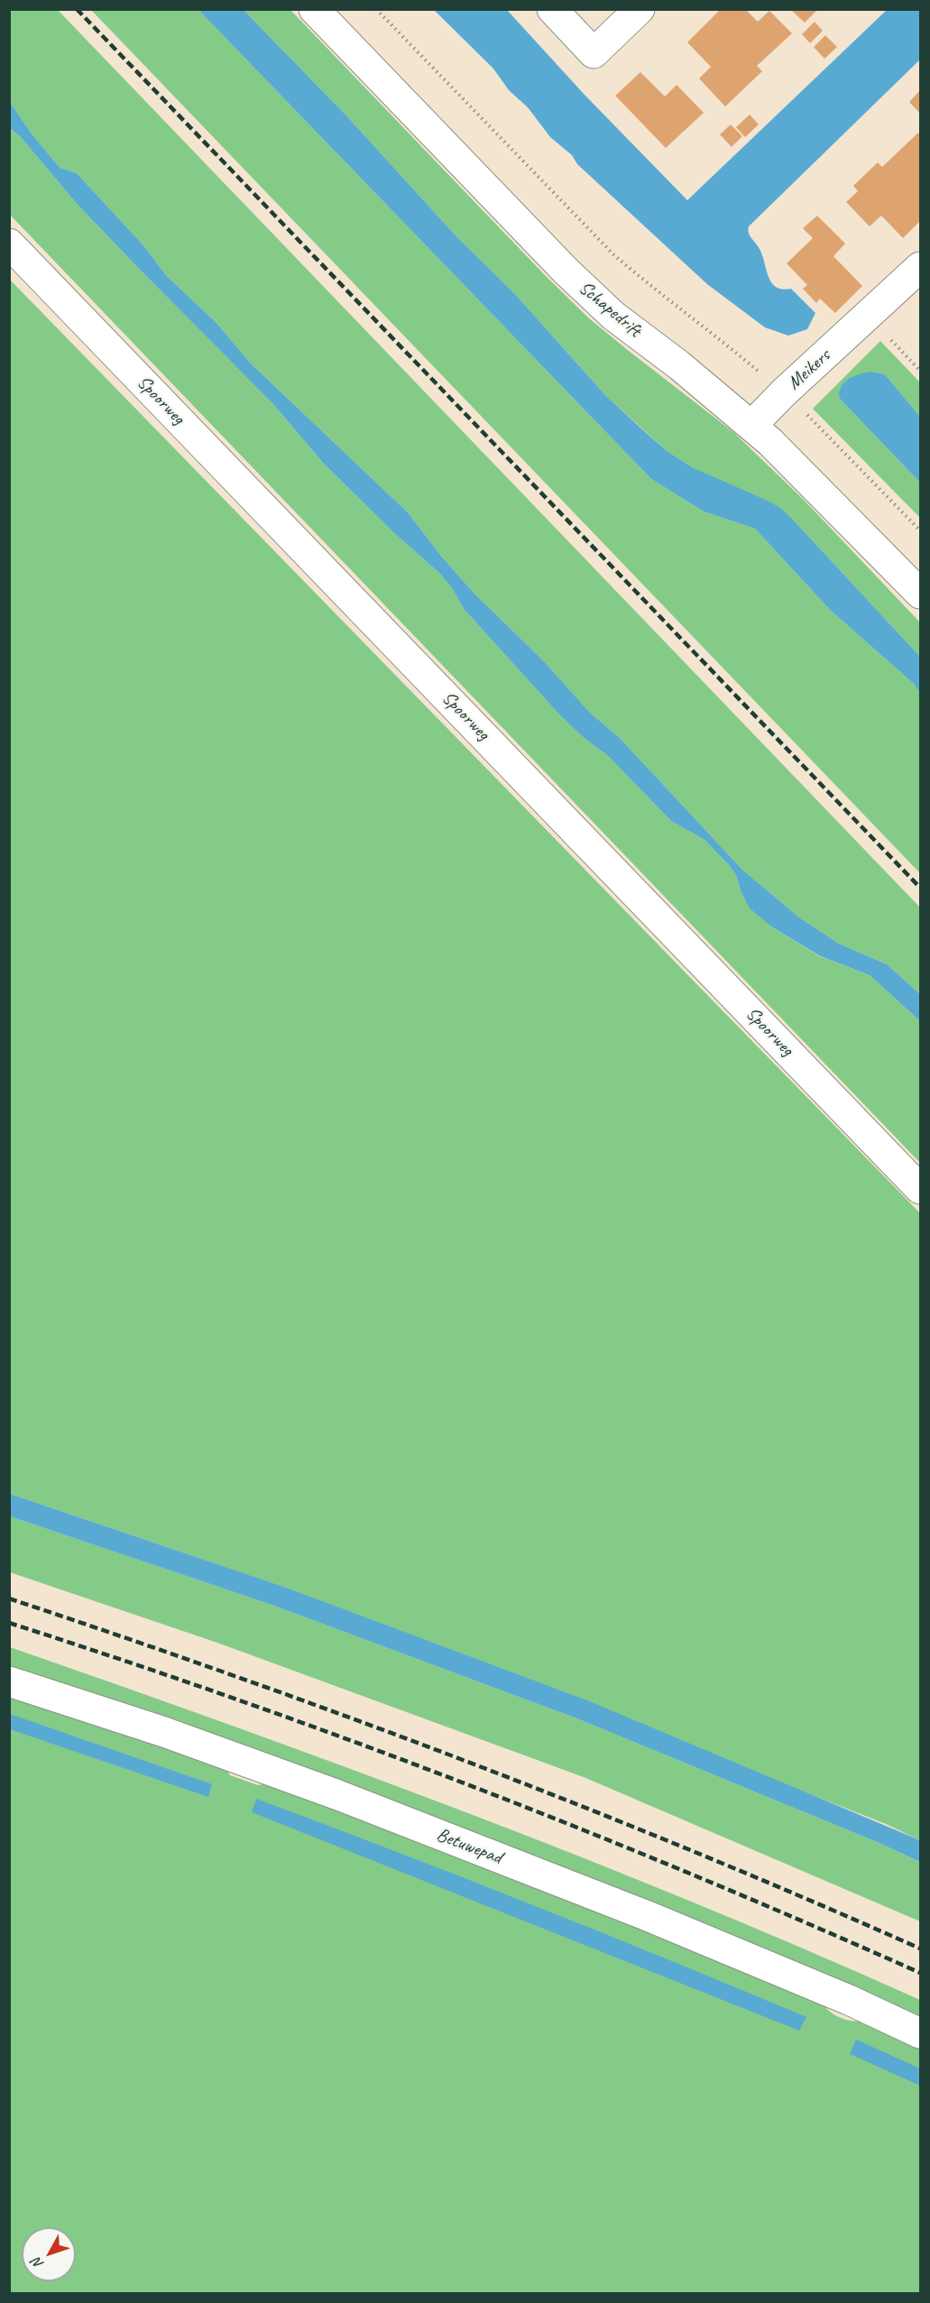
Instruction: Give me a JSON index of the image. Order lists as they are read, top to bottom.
{
  "streets": {
    "street": [
      "Schapedrift",
      "Meikers",
      "Spoorweg",
      "Betuwepad"
    ]
  },
  "crossings": [
    ["Schapedrift", "Meikers"]
  ],
  "north": "bottom left"
}
